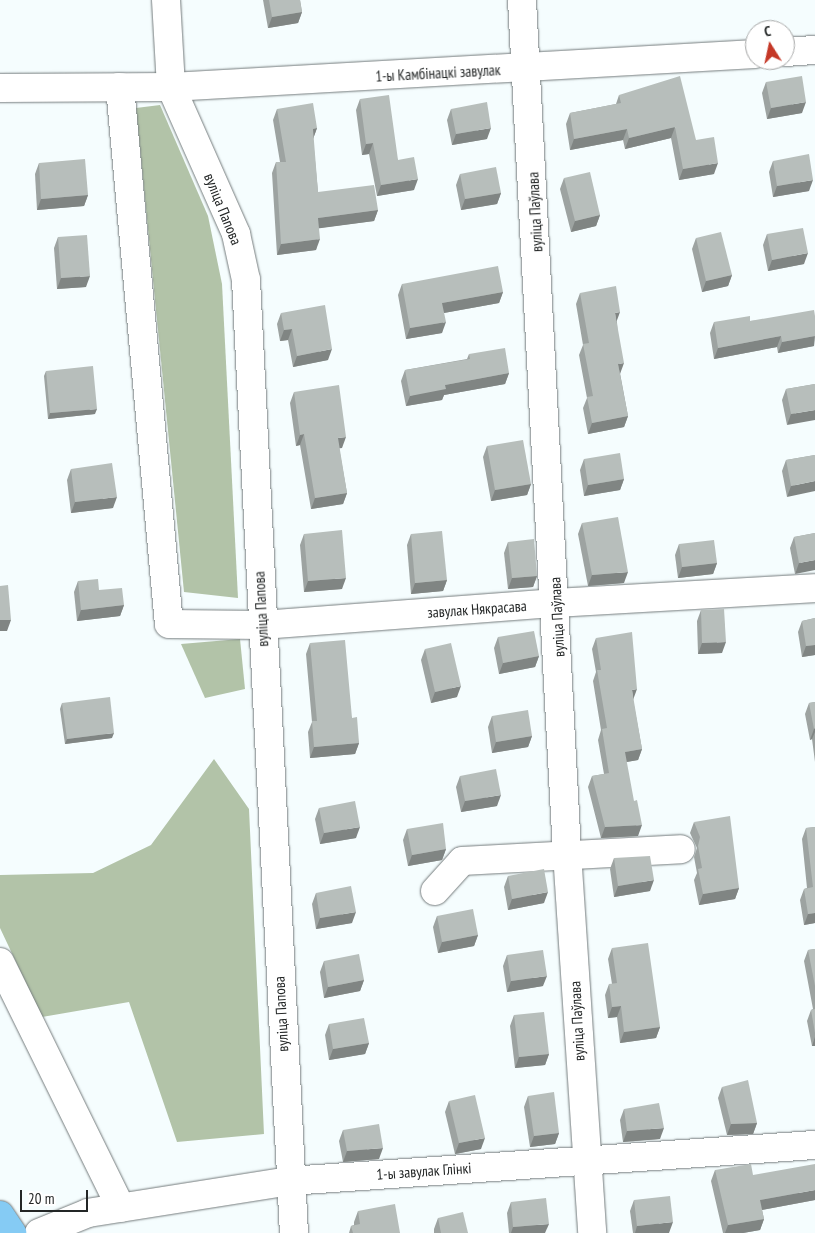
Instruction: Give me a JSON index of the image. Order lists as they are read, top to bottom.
{
  "streets": {
    "street": [
      "1-ы Камбінацкі завулак",
      "вуліца Папова",
      "вуліца Паўлава",
      "завулак Някрасава",
      "1-ы завулак Глінкі"
    ]
  },
  "crossings": [
    ["1-ы Камбінацкі завулак", "вуліца Папова"],
    ["1-ы Камбінацкі завулак", "вуліца Паўлава"],
    ["1-ы Камбінацкі завулак", "завулак Някрасава"],
    ["вуліца Папова", "завулак Някрасава"],
    ["вуліца Папова", "1-ы завулак Глінкі"],
    ["вуліца Паўлава", "завулак Някрасава"],
    ["вуліца Паўлава", "1-ы завулак Глінкі"]
  ],
  "scale_bar": "20 m",
  "north": "top"
}
